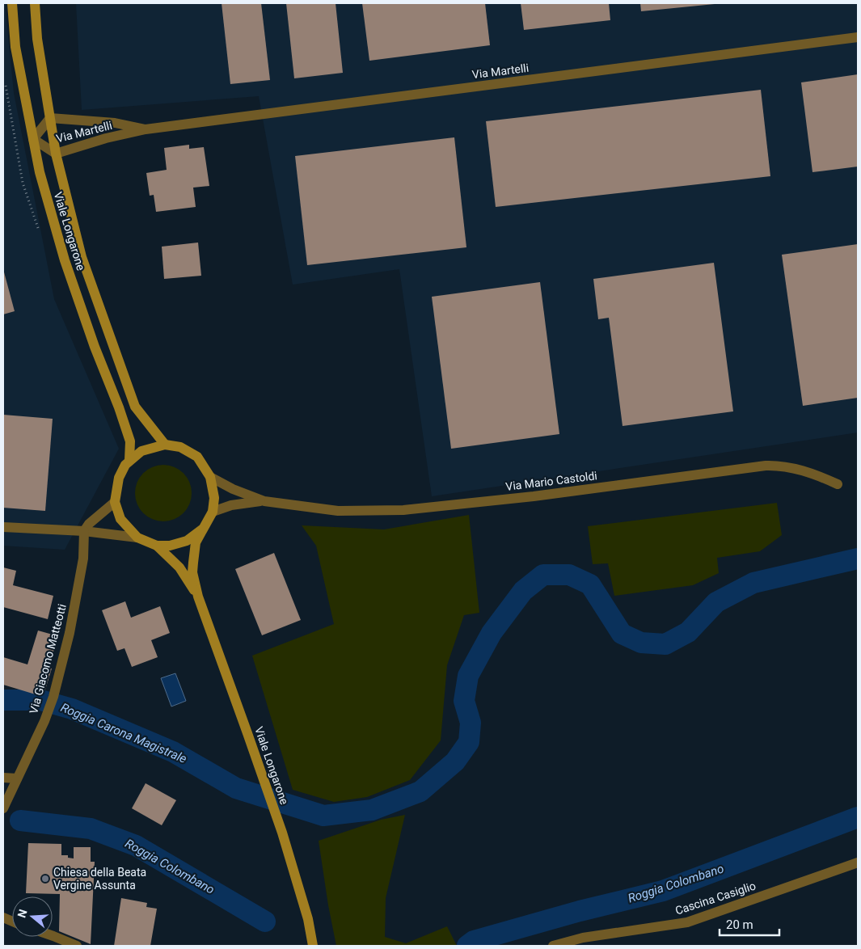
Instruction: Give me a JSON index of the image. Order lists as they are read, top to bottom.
{
  "streets": {
    "main road": ["Viale Longarone"],
    "street": [
      "Via Martelli",
      "Via Mario Castoldi",
      "Via Giacomo Matteotti",
      "Cascina Casiglio"
    ]
  },
  "crossings": [
    ["Via Martelli", "Viale Longarone"],
    ["Viale Longarone", "Via Mario Castoldi"]
  ],
  "water": ["Roggia Carona Magistrale", "Roggia Colombano"],
  "places": ["Chiesa della Beata Vergine Assunta"],
  "scale_bar": "20 m",
  "north": "left"
}
